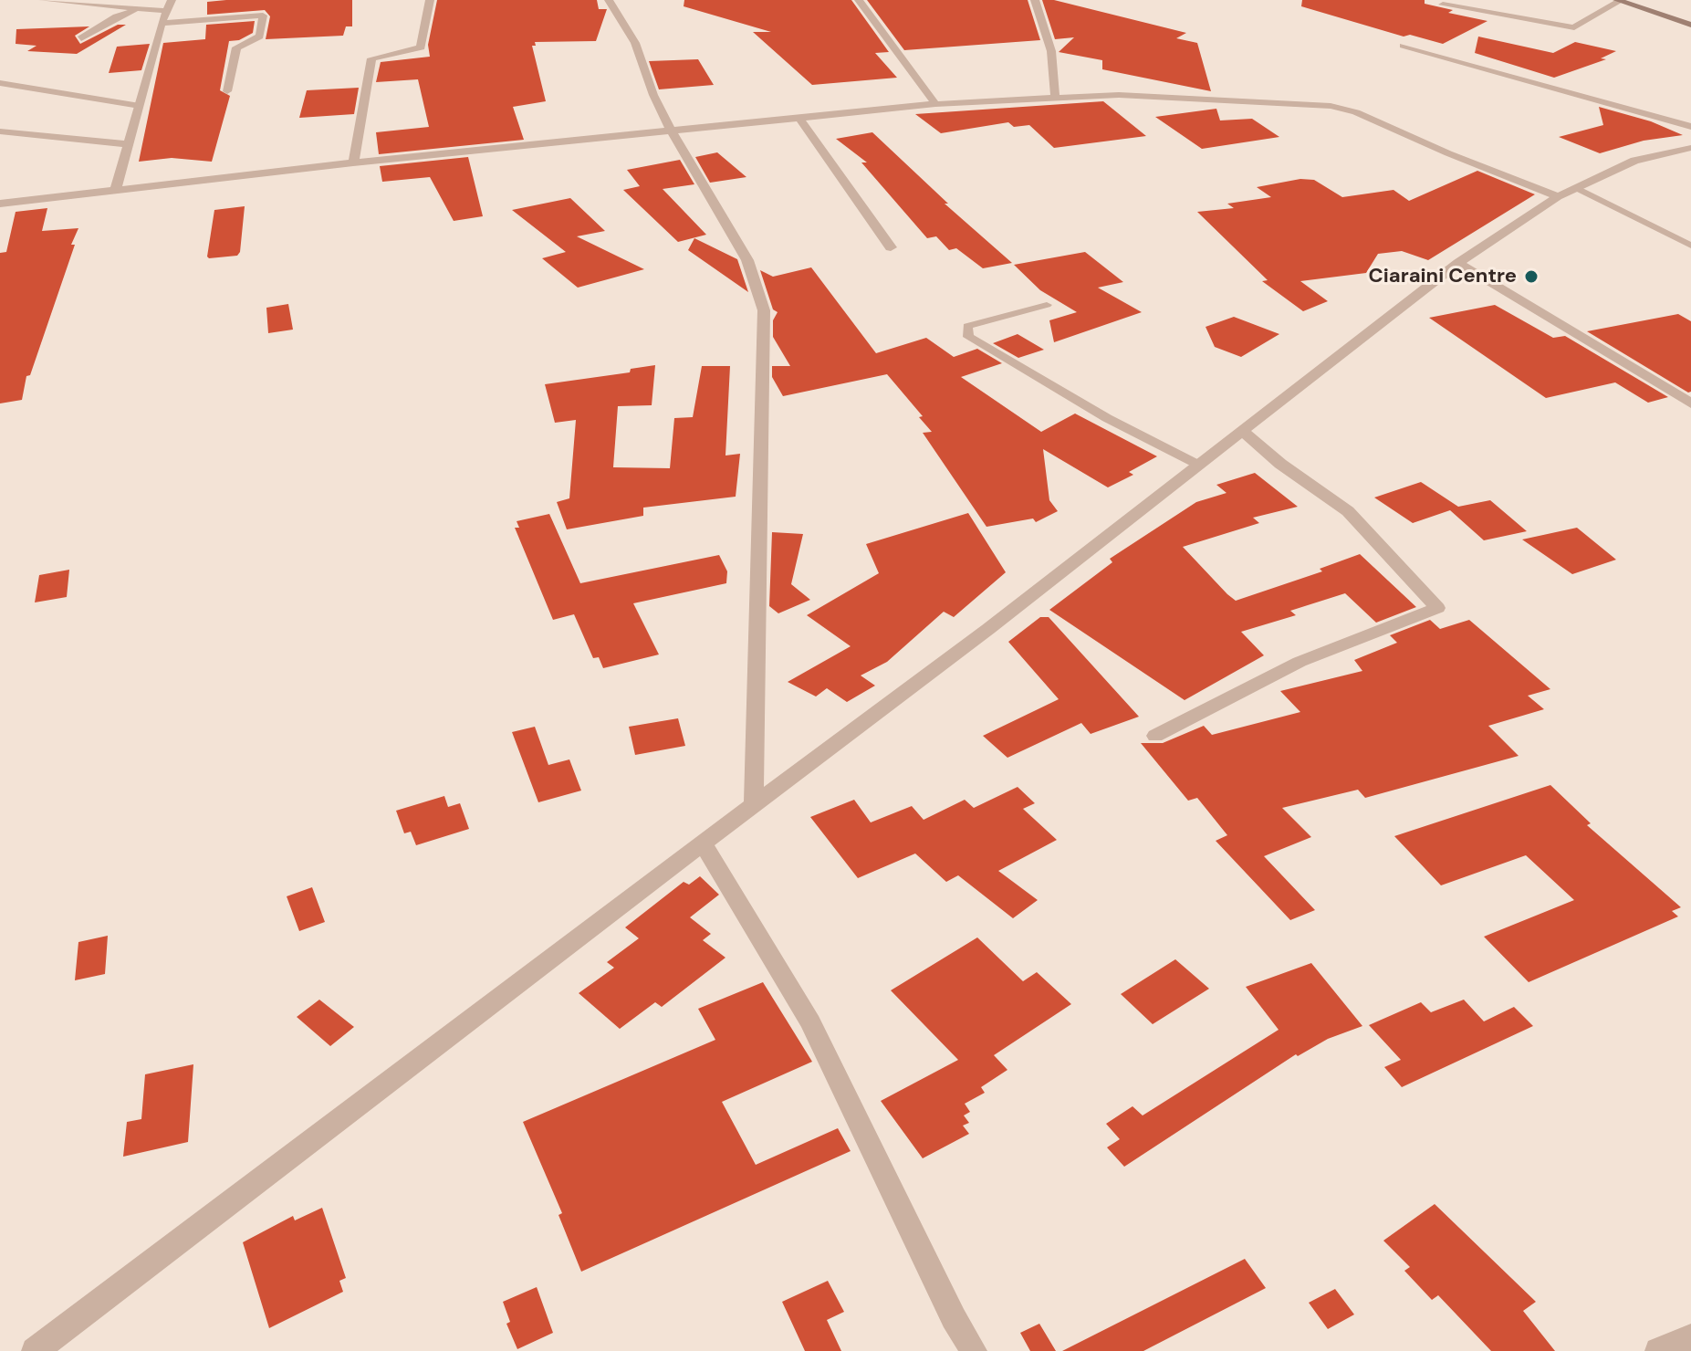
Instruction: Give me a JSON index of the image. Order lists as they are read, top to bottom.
{
  "places": ["Ciaraini Centre"]
}
